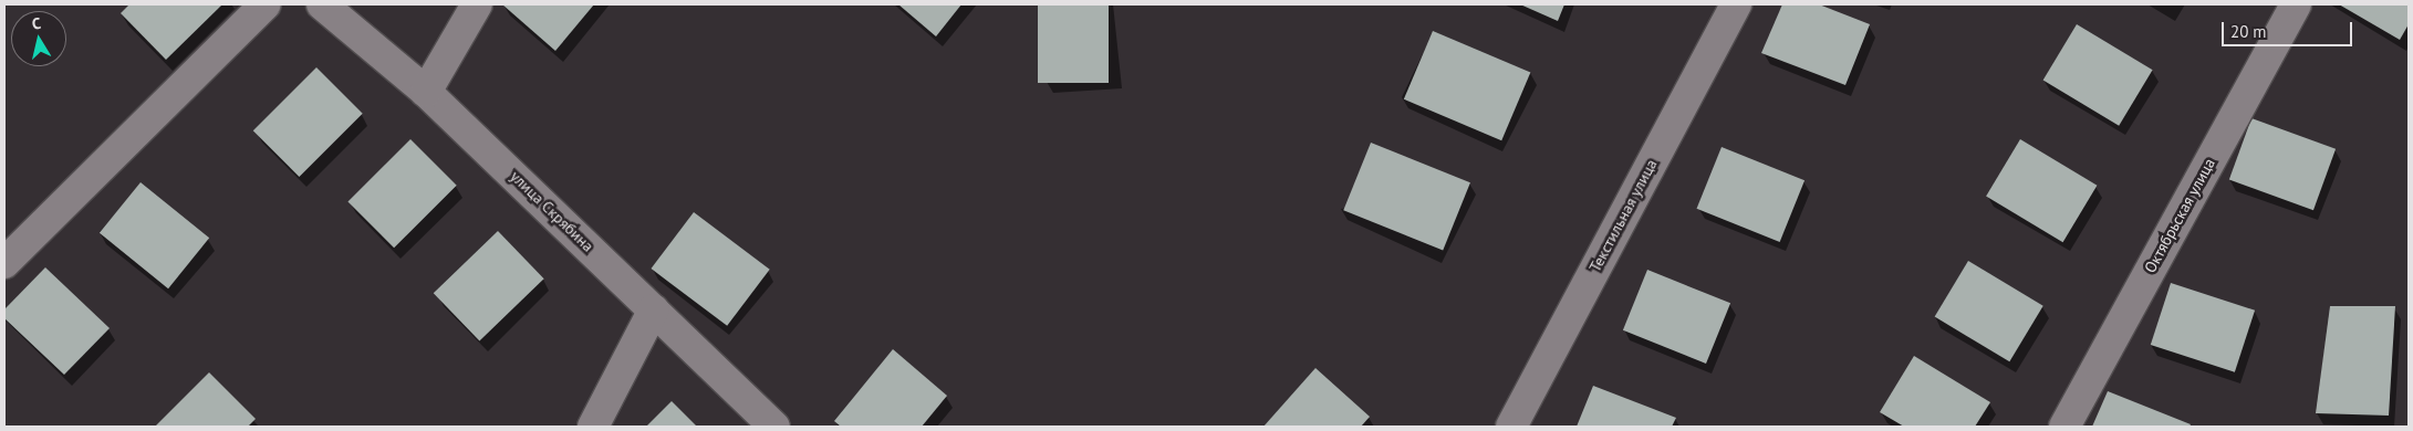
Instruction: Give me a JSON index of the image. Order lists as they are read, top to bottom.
{
  "streets": {
    "street": ["улица Скрябина", "Текстильная улица", "Октябрьская улица"]
  },
  "scale_bar": "20 m",
  "north": "top"
}
